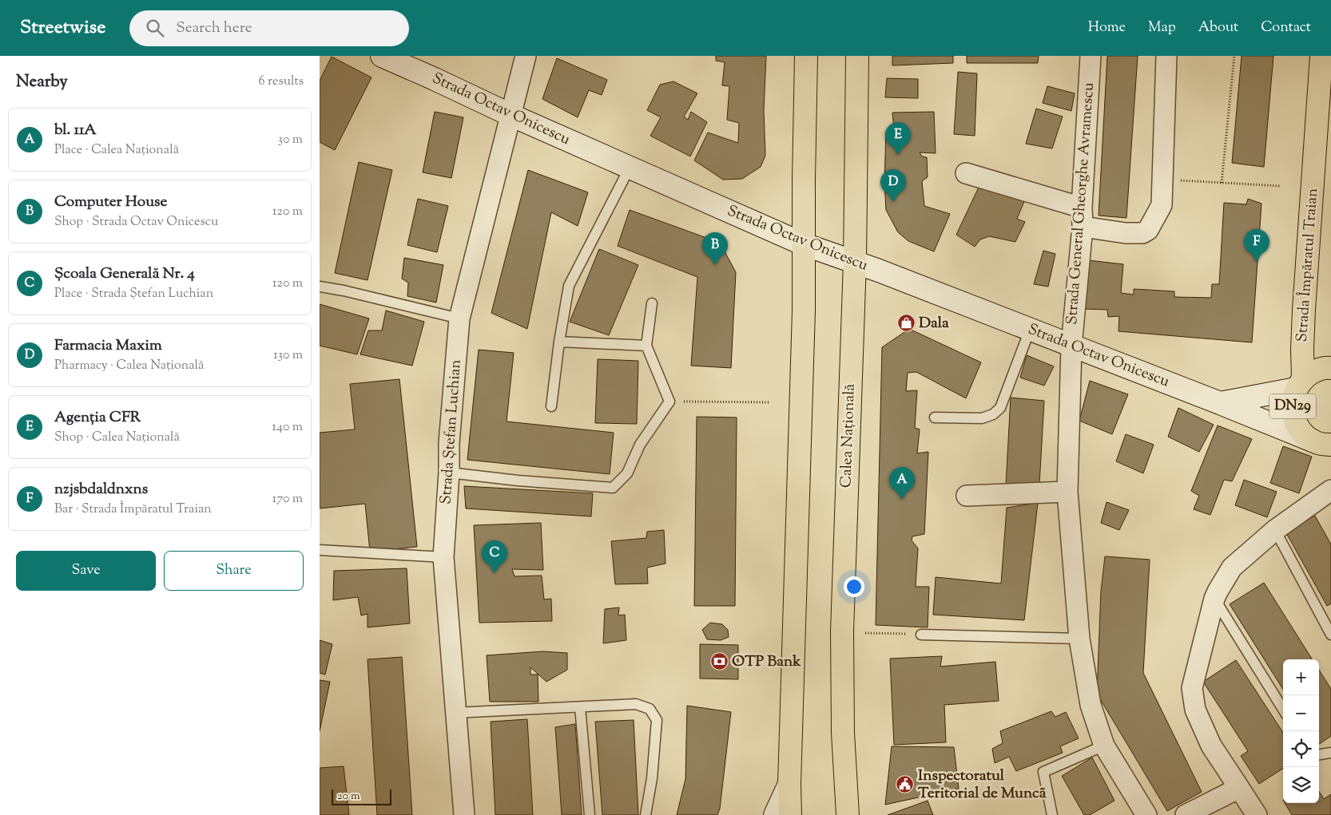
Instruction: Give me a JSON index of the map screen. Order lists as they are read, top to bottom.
{
  "streets": {
    "main road": ["Strada Împăratul Traian", "DN29", "Calea Națională"],
    "street": ["Strada Octav Onicescu", "Strada General Gheorghe Avramescu", "Strada Ștefan Luchian"]
  },
  "crossings": [
    ["Strada Octav Onicescu", "Strada General Gheorghe Avramescu"],
    ["Strada Octav Onicescu", "DN29"],
    ["Strada Octav Onicescu", "Strada Ștefan Luchian"],
    ["Strada Octav Onicescu", "Calea Națională"],
    ["Strada Împăratul Traian", "DN29"]
  ],
  "places": {
    "shop": ["Dala"],
    "bank": ["OTP Bank"],
    "public building": ["Inspectoratul Teritorial de Muncã"]
  },
  "scale_bar": "20 m",
  "page": {
    "header": "Streetwise",
    "search": "Search here",
    "nav": [
      "Home",
      "Map",
      "About",
      "Contact"
    ],
    "heading": ["Nearby", "6 results"],
    "list": [
      {
        "mark": "A",
        "name": "bl. 11A",
        "note": "Place · Calea Națională",
        "value": "30 m"
      },
      {
        "mark": "B",
        "name": "Computer House",
        "note": "Shop · Strada Octav Onicescu",
        "value": "120 m"
      },
      {
        "mark": "C",
        "name": "Școala Generală Nr. 4",
        "note": "Place · Strada Ștefan Luchian",
        "value": "120 m"
      },
      {
        "mark": "D",
        "name": "Farmacia Maxim",
        "note": "Pharmacy · Calea Națională",
        "value": "130 m"
      },
      {
        "mark": "E",
        "name": "Agenția CFR",
        "note": "Shop · Calea Națională",
        "value": "140 m"
      },
      {
        "mark": "F",
        "name": "nzjsbdaldnxns",
        "note": "Bar · Strada Împăratul Traian",
        "value": "170 m"
      }
    ],
    "pins": [
      "E",
      "D",
      "F",
      "B",
      "A",
      "C"
    ],
    "buttons": ["Save", "Share"],
    "map_buttons": ["+", "−"],
    "scale": "20 m"
  }
}
